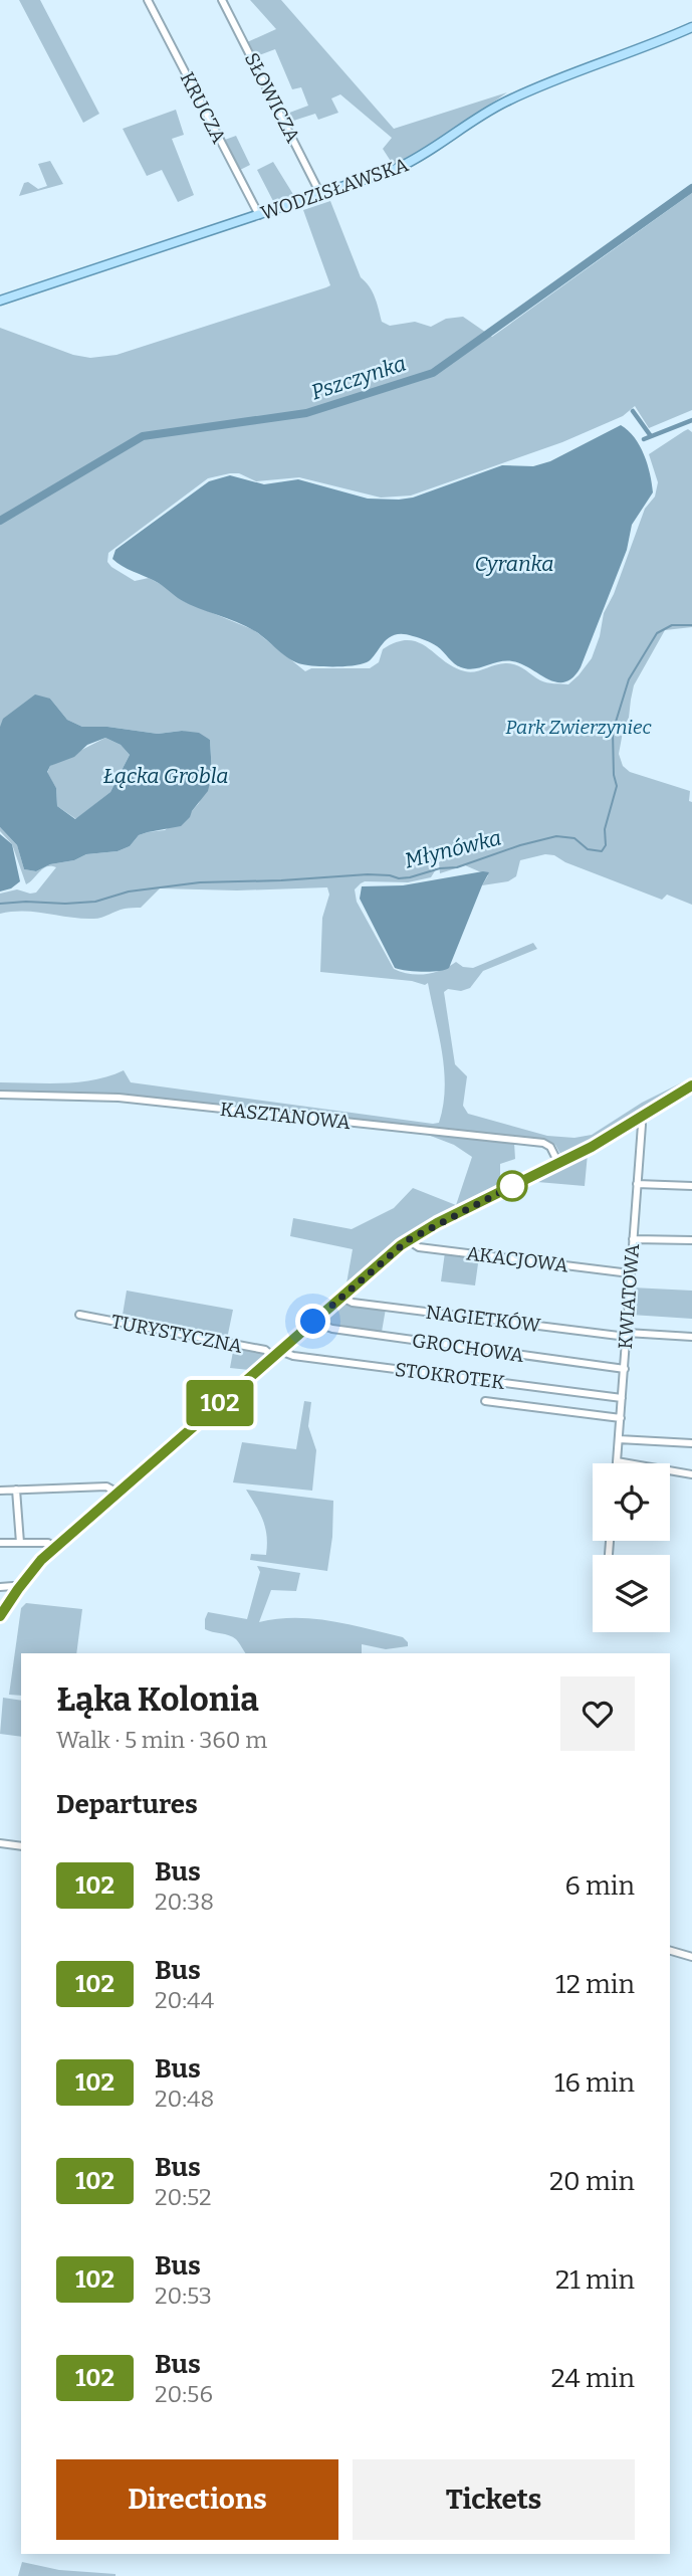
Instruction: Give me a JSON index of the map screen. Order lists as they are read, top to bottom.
{
  "streets": {
    "main road": ["WODZISŁAWSKA", "TURYSTYCZNA"],
    "street": [
      "SŁOWICZA",
      "KRUCZA",
      "KASZTANOWA",
      "AKACJOWA",
      "KWIATOWA",
      "NAGIETKÓW",
      "GROCHOWA",
      "STOKROTEK"
    ]
  },
  "crossings": [
    ["SŁOWICZA", "WODZISŁAWSKA"],
    ["KRUCZA", "WODZISŁAWSKA"],
    ["KASZTANOWA", "TURYSTYCZNA"],
    ["AKACJOWA", "KWIATOWA"],
    ["AKACJOWA", "TURYSTYCZNA"],
    ["KWIATOWA", "NAGIETKÓW"],
    ["KWIATOWA", "TURYSTYCZNA"],
    ["KWIATOWA", "GROCHOWA"],
    ["KWIATOWA", "STOKROTEK"],
    ["NAGIETKÓW", "TURYSTYCZNA"],
    ["TURYSTYCZNA", "GROCHOWA"],
    ["TURYSTYCZNA", "STOKROTEK"]
  ],
  "water": [
    "Pszczynka",
    "Cyranka",
    "Łącka Grobla",
    "Młynówka"
  ],
  "parks": ["Park Zwierzyniec"],
  "lines": ["bus line 102"],
  "page": {
    "on_map": "102",
    "heading": [
      ["Łąka Kolonia", "Walk · 5 min · 360 m"],
      "Departures"
    ],
    "list": [
      {
        "mark": "102",
        "name": "Bus",
        "note": "20:38",
        "value": "6 min"
      },
      {
        "mark": "102",
        "name": "Bus",
        "note": "20:44",
        "value": "12 min"
      },
      {
        "mark": "102",
        "name": "Bus",
        "note": "20:48",
        "value": "16 min"
      },
      {
        "mark": "102",
        "name": "Bus",
        "note": "20:52",
        "value": "20 min"
      },
      {
        "mark": "102",
        "name": "Bus",
        "note": "20:53",
        "value": "21 min"
      },
      {
        "mark": "102",
        "name": "Bus",
        "note": "20:56",
        "value": "24 min"
      }
    ],
    "buttons": ["Directions", "Tickets"]
  }
}
